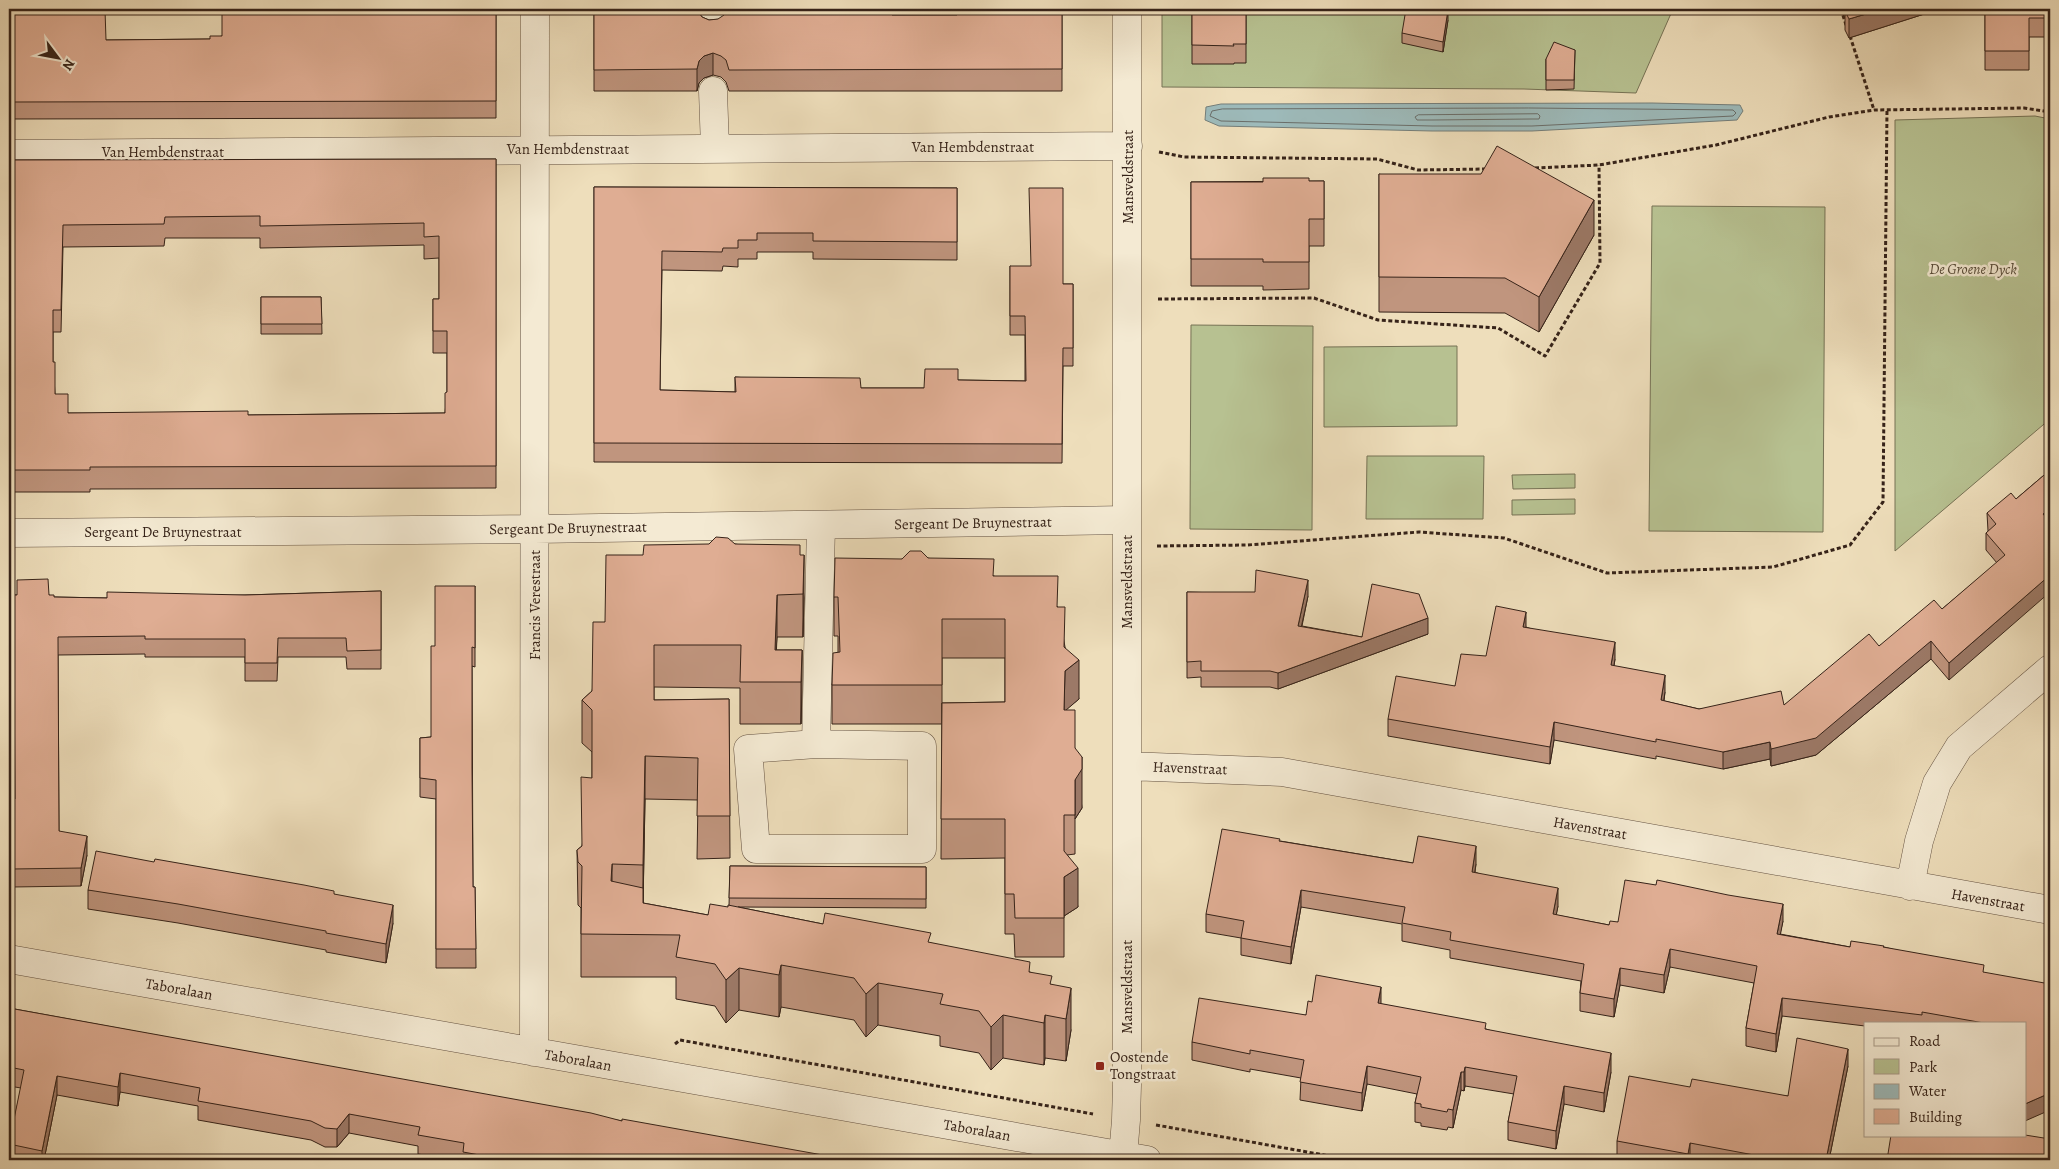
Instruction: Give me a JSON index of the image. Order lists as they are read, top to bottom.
{
  "streets": {
    "street": [
      "Van Hembdenstraat",
      "Mansveldstraat",
      "Sergeant De Bruynestraat",
      "Francis Verestraat",
      "Havenstraat",
      "Taboralaan"
    ]
  },
  "crossings": [
    ["Van Hembdenstraat", "Mansveldstraat"],
    ["Van Hembdenstraat", "Francis Verestraat"],
    ["Mansveldstraat", "Sergeant De Bruynestraat"],
    ["Mansveldstraat", "Havenstraat"],
    ["Mansveldstraat", "Taboralaan"],
    ["Sergeant De Bruynestraat", "Francis Verestraat"],
    ["Francis Verestraat", "Taboralaan"]
  ],
  "parks": ["De Groene Dyck"],
  "places": {
    "transit": ["Oostende Tongstraat"]
  },
  "legend": [
    "Road",
    "Park",
    "Water",
    "Building"
  ],
  "north": "bottom right"
}
